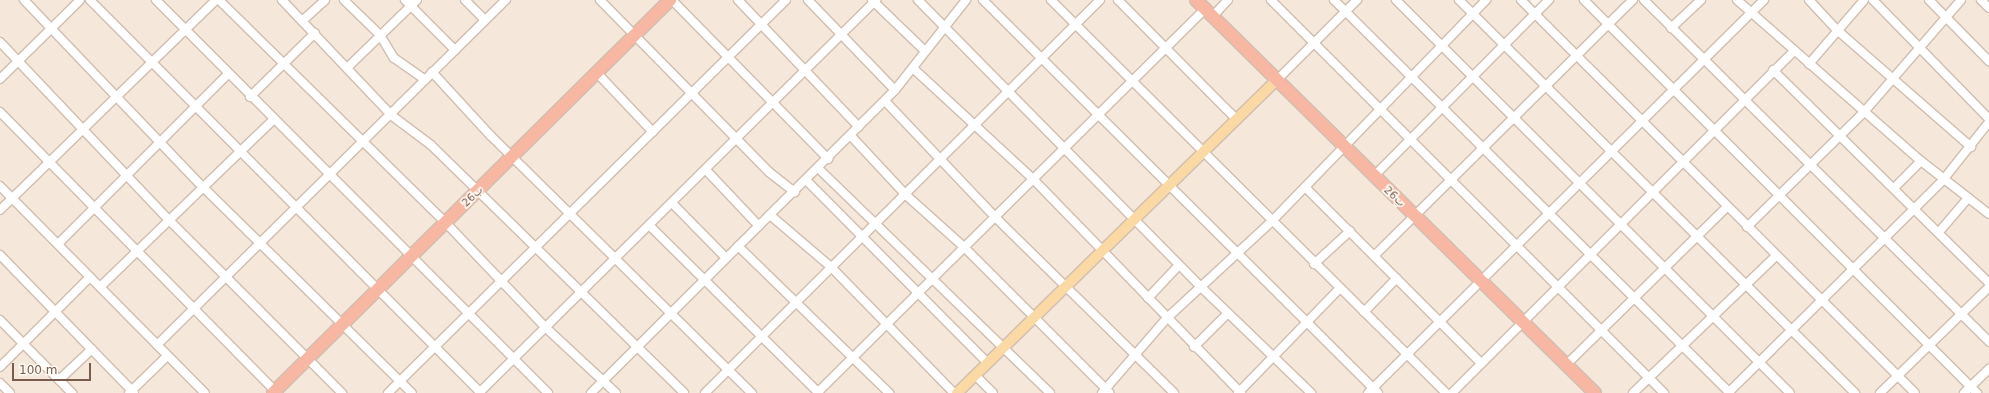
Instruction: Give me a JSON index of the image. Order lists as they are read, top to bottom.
{
  "streets": {
    "highway": ["26ب"]
  },
  "scale_bar": "100 m"
}
